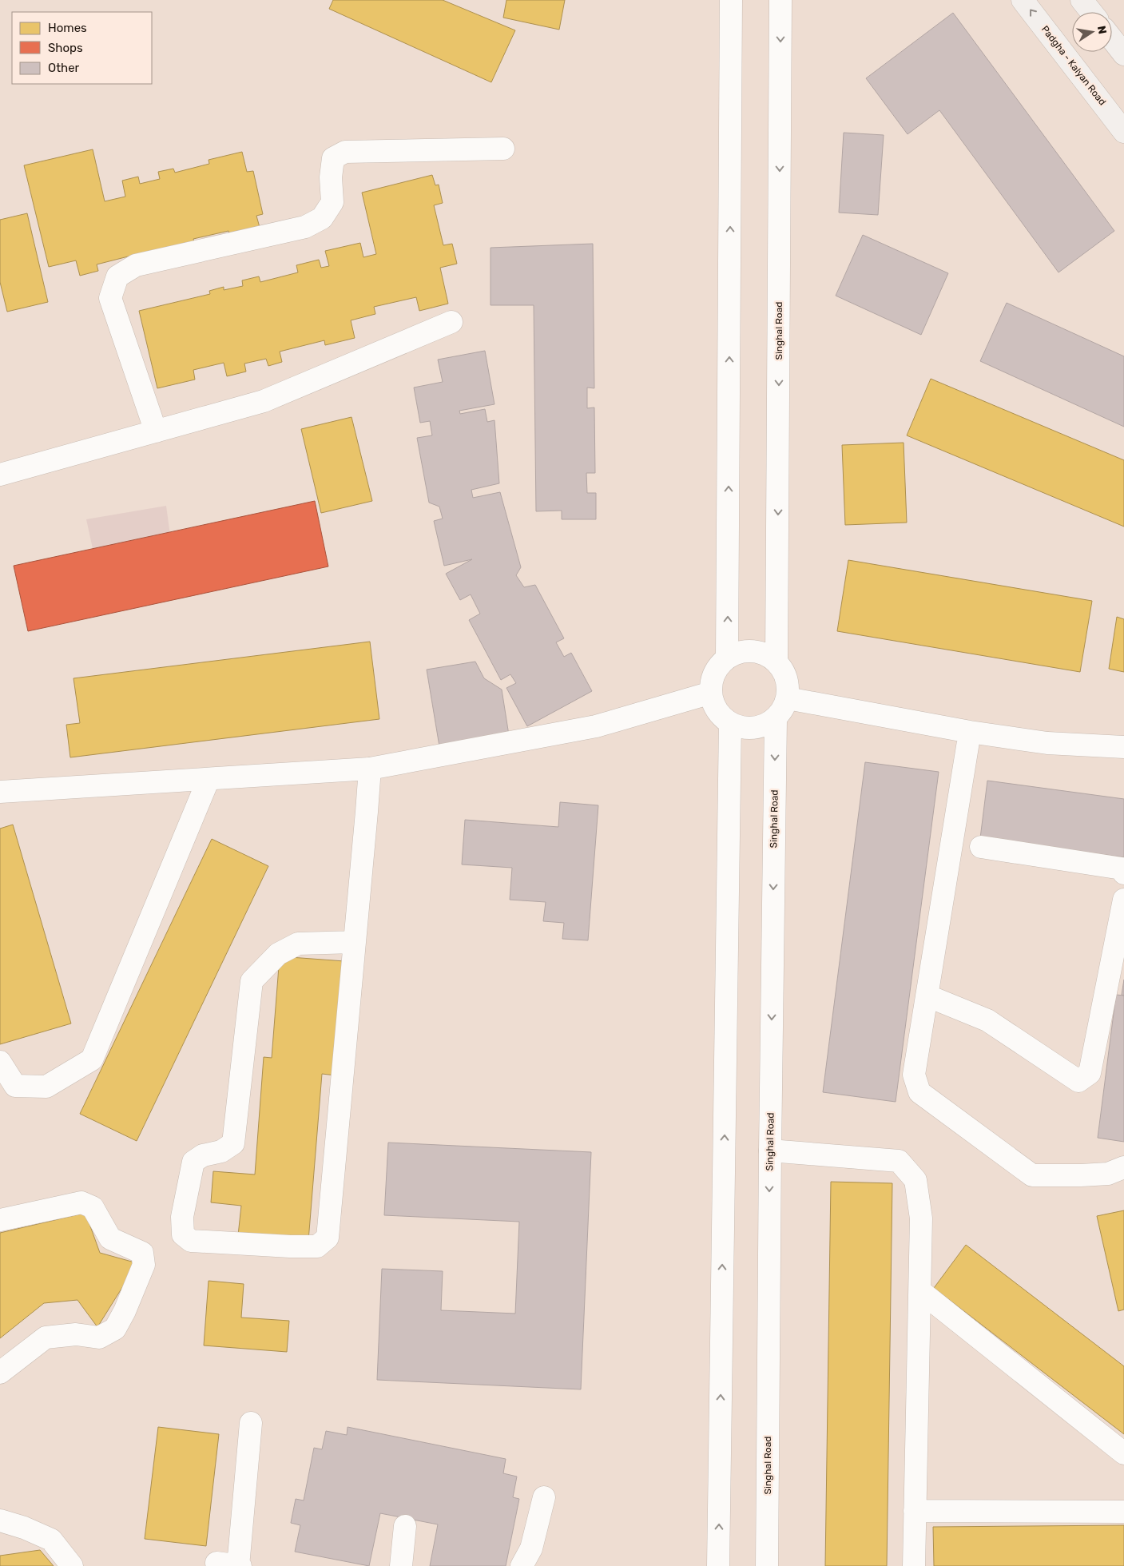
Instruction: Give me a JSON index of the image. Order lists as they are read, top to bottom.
{
  "streets": {
    "main road": ["Padgha - Kalyan Road"],
    "street": ["Singhal Road"]
  },
  "one_way": ["Padgha - Kalyan Road"],
  "legend": ["Homes", "Shops", "Other"],
  "north": "right"
}
